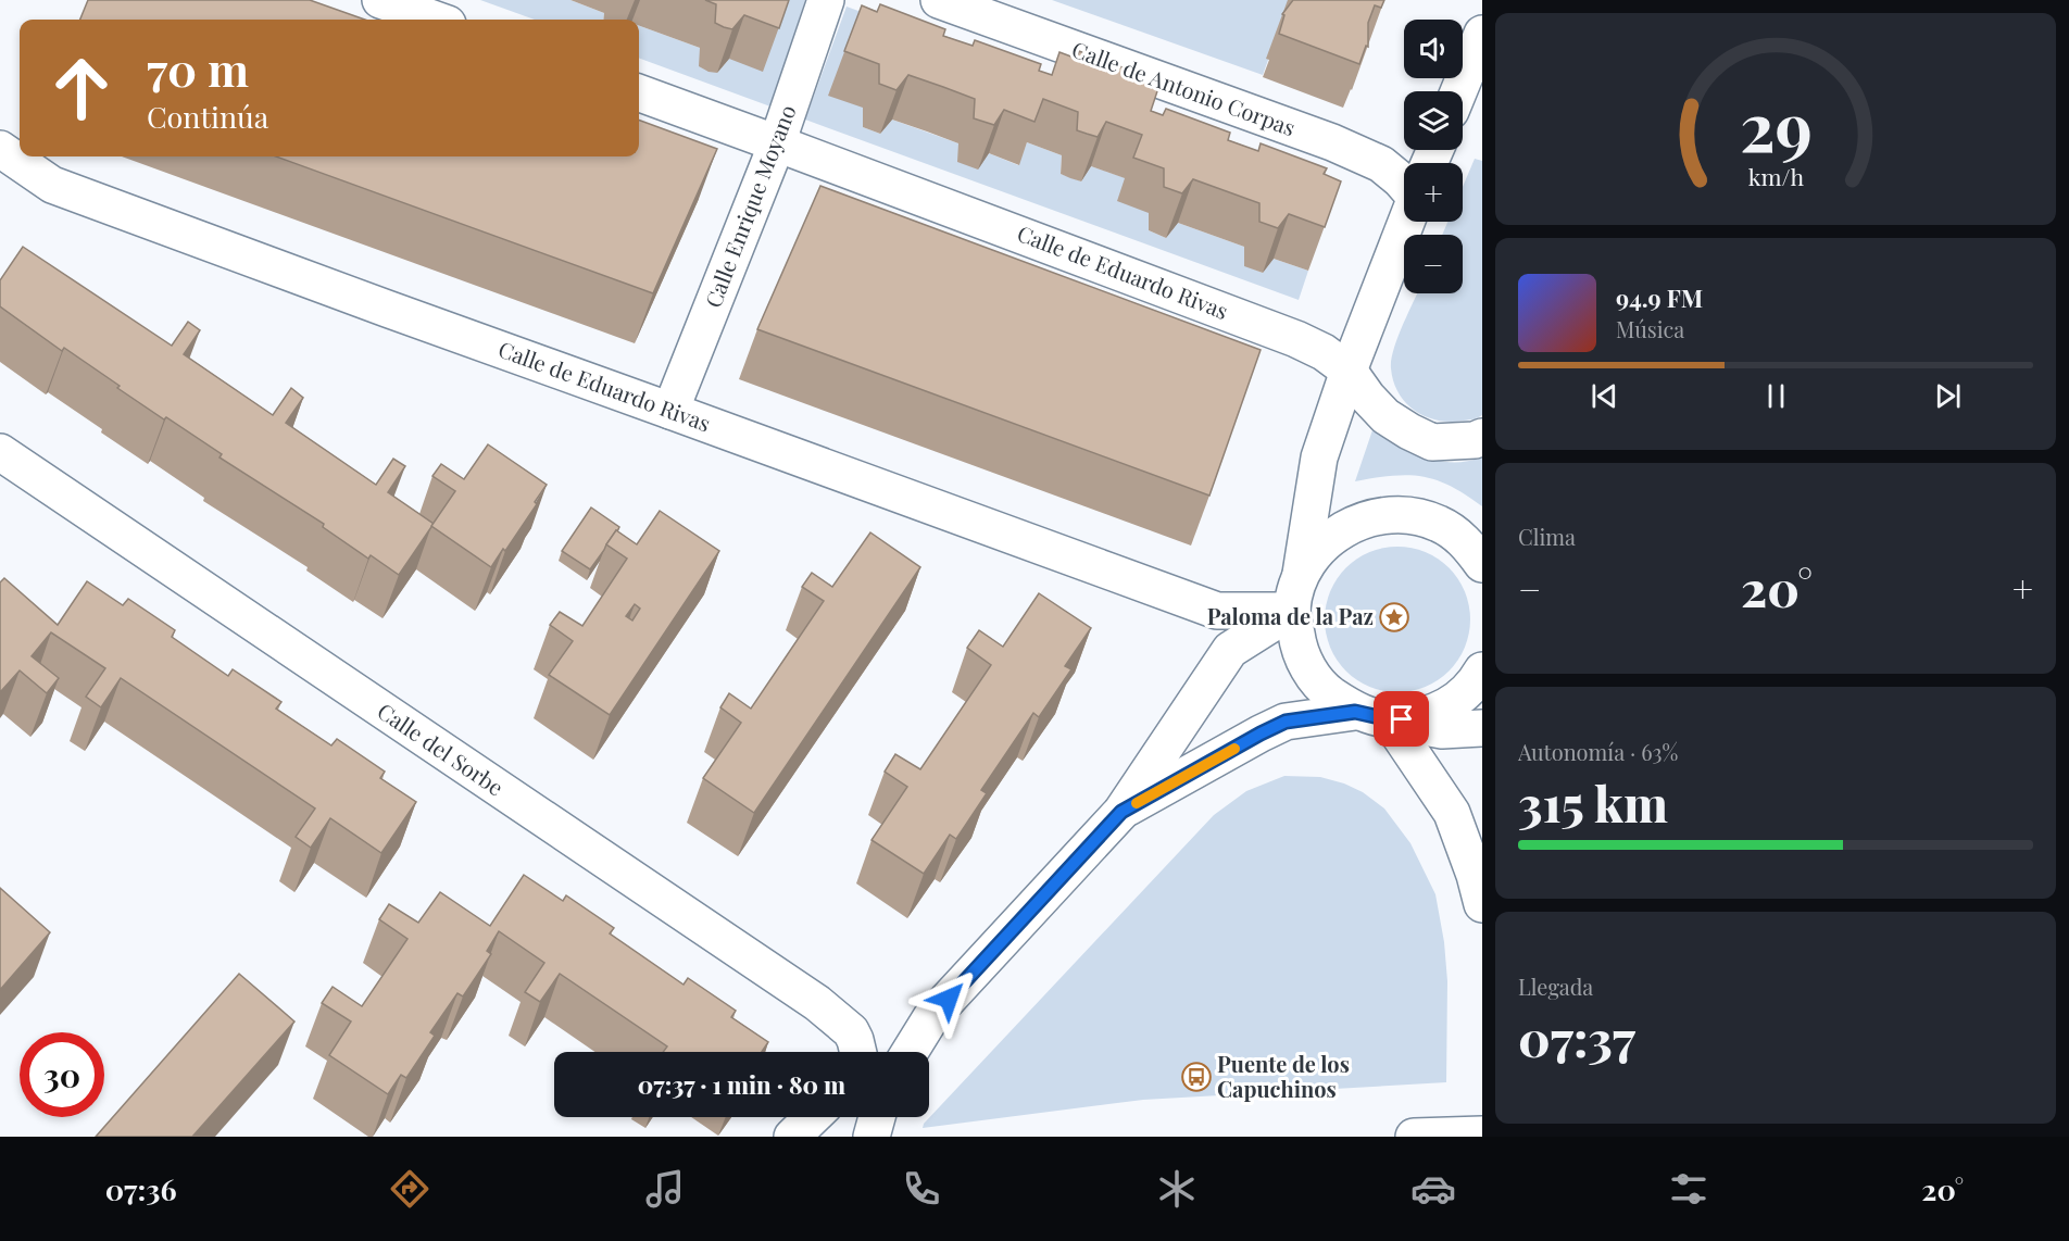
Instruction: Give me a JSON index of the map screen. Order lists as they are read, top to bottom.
{
  "streets": {
    "street": [
      "Calle de Antonio Corpas",
      "Calle Enrique Moyano",
      "Calle de Eduardo Rivas",
      "Calle del Sorbe"
    ]
  },
  "crossings": [
    ["Calle Enrique Moyano", "Calle de Eduardo Rivas"]
  ],
  "places": {
    "place": ["Paloma de la Paz"],
    "bus stop": ["Puente de los Capuchinos"]
  },
  "page": {
    "map_buttons": ["+", "−"],
    "turn": ["70 m", "Continúa"],
    "song": ["94.9 FM", "Música"],
    "tile": [
      "Clima",
      ["Autonomía · 63%", "315 km"],
      ["Llegada", "07:37"]
    ],
    "heat": ["−", "20°", "+"],
    "limit": "30",
    "trip": "07:37 · 1 min · 80 m",
    "tabs": ["07:36", "20°"],
    "gauge": ["29", "km/h"]
  }
}
